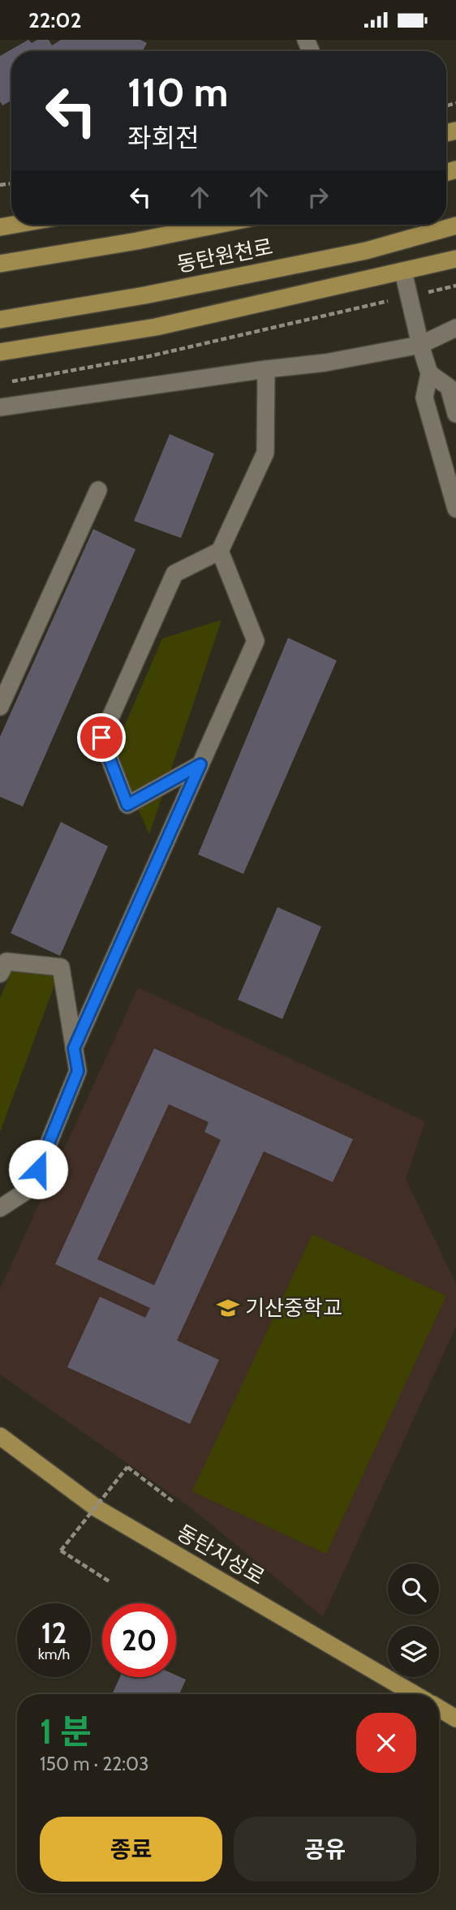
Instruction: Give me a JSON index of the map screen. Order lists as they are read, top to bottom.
{
  "streets": {
    "main road": ["동탄원천로", "동탄지성로"]
  },
  "places": {
    "school or university": ["기산중학교"]
  },
  "page": {
    "status": "22:02",
    "turn": ["110 m", "좌회전"],
    "speed": "12 km/h",
    "limit": "20",
    "heading": ["1 분", "150 m · 22:03"],
    "buttons": ["종료", "공유"]
  }
}
